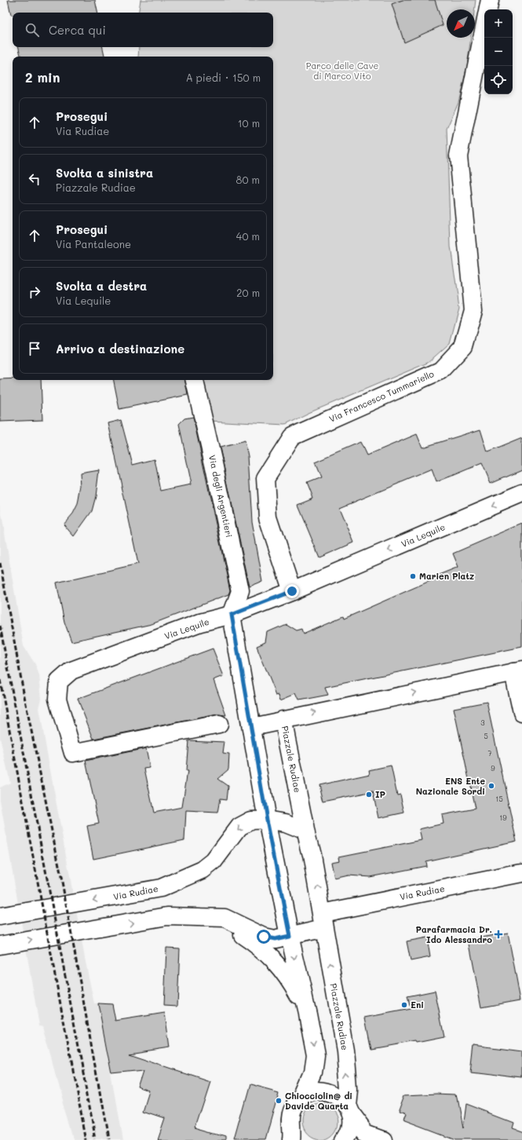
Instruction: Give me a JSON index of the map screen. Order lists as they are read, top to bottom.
{
  "streets": {
    "main road": [
      "Via Francesco Tummariello",
      "Via degli Argentieri",
      "Via Lequile",
      "Piazzale Rudiae",
      "Via Rudiae"
    ]
  },
  "crossings": [
    ["Via Francesco Tummariello", "Via Lequile"],
    ["Via degli Argentieri", "Via Lequile"],
    ["Piazzale Rudiae", "Via Rudiae"]
  ],
  "parks": ["Parco delle Cave di Marco Vito"],
  "places": {
    "other": [
      "Marien Platz",
      "ENS Ente Nazionale Sordi",
      "IP",
      "Eni",
      "Chiocciolin@ di Davide Quarta"
    ],
    "health": ["Parafarmacia Dr. Ido Alessandro"]
  },
  "house_numbers": [
    "3",
    "5",
    "7",
    "9",
    "15",
    "19"
  ],
  "north": "bottom left",
  "page": {
    "map_buttons": ["+", "−"],
    "search": "Cerca qui",
    "heading": ["2 min", "A piedi · 150 m"],
    "list": [
      ["Prosegui", "Via Rudiae", "10 m"],
      ["Svolta a sinistra", "Piazzale Rudiae", "80 m"],
      ["Prosegui", "Via Pantaleone", "40 m"],
      ["Svolta a destra", "Via Lequile", "20 m"],
      "Arrivo a destinazione"
    ]
  }
}
